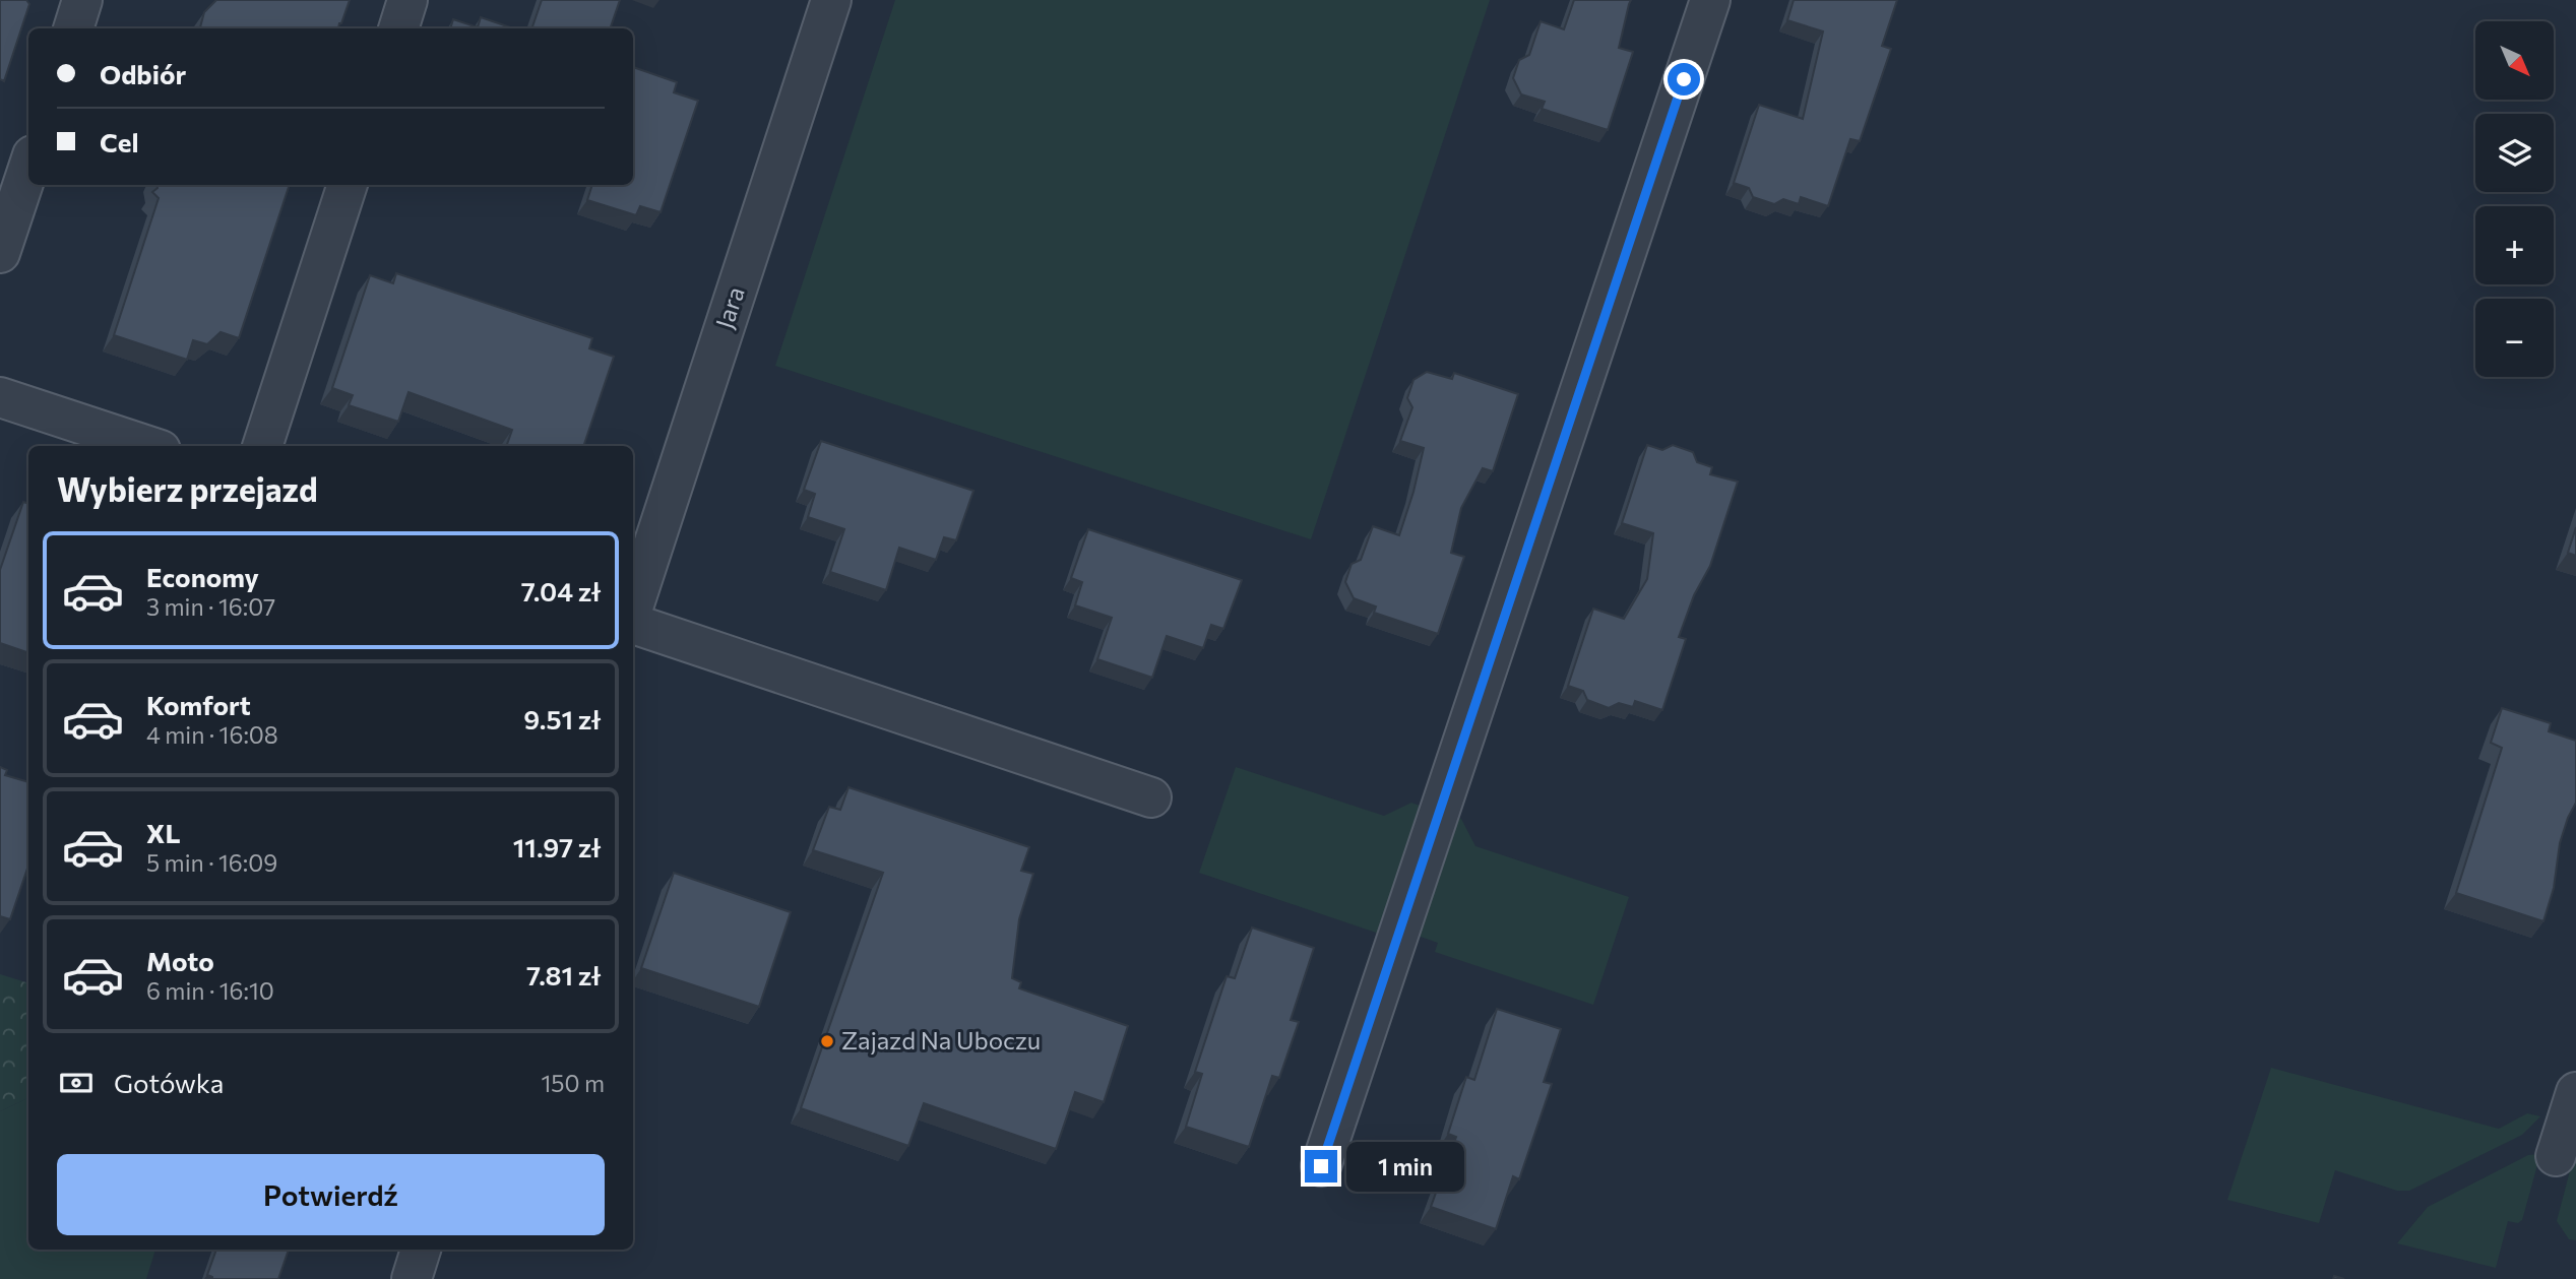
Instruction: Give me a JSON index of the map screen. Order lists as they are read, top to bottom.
{
  "streets": {
    "street": ["Jara"]
  },
  "places": ["Zajazd Na Uboczu"],
  "north": "bottom right",
  "page": {
    "map_buttons": ["+", "−"],
    "banner": ["Odbiór", "Cel"],
    "heading": "Wybierz przejazd",
    "list": [
      {
        "name": "Economy",
        "note": "3 min · 16:07",
        "value": "7.04 zł"
      },
      {
        "name": "Komfort",
        "note": "4 min · 16:08",
        "value": "9.51 zł"
      },
      {
        "name": "XL",
        "note": "5 min · 16:09",
        "value": "11.97 zł"
      },
      {
        "name": "Moto",
        "note": "6 min · 16:10",
        "value": "7.81 zł"
      }
    ],
    "pay": ["Gotówka", "150 m"],
    "buttons": "Potwierdź",
    "bubble": "1 min"
  }
}
